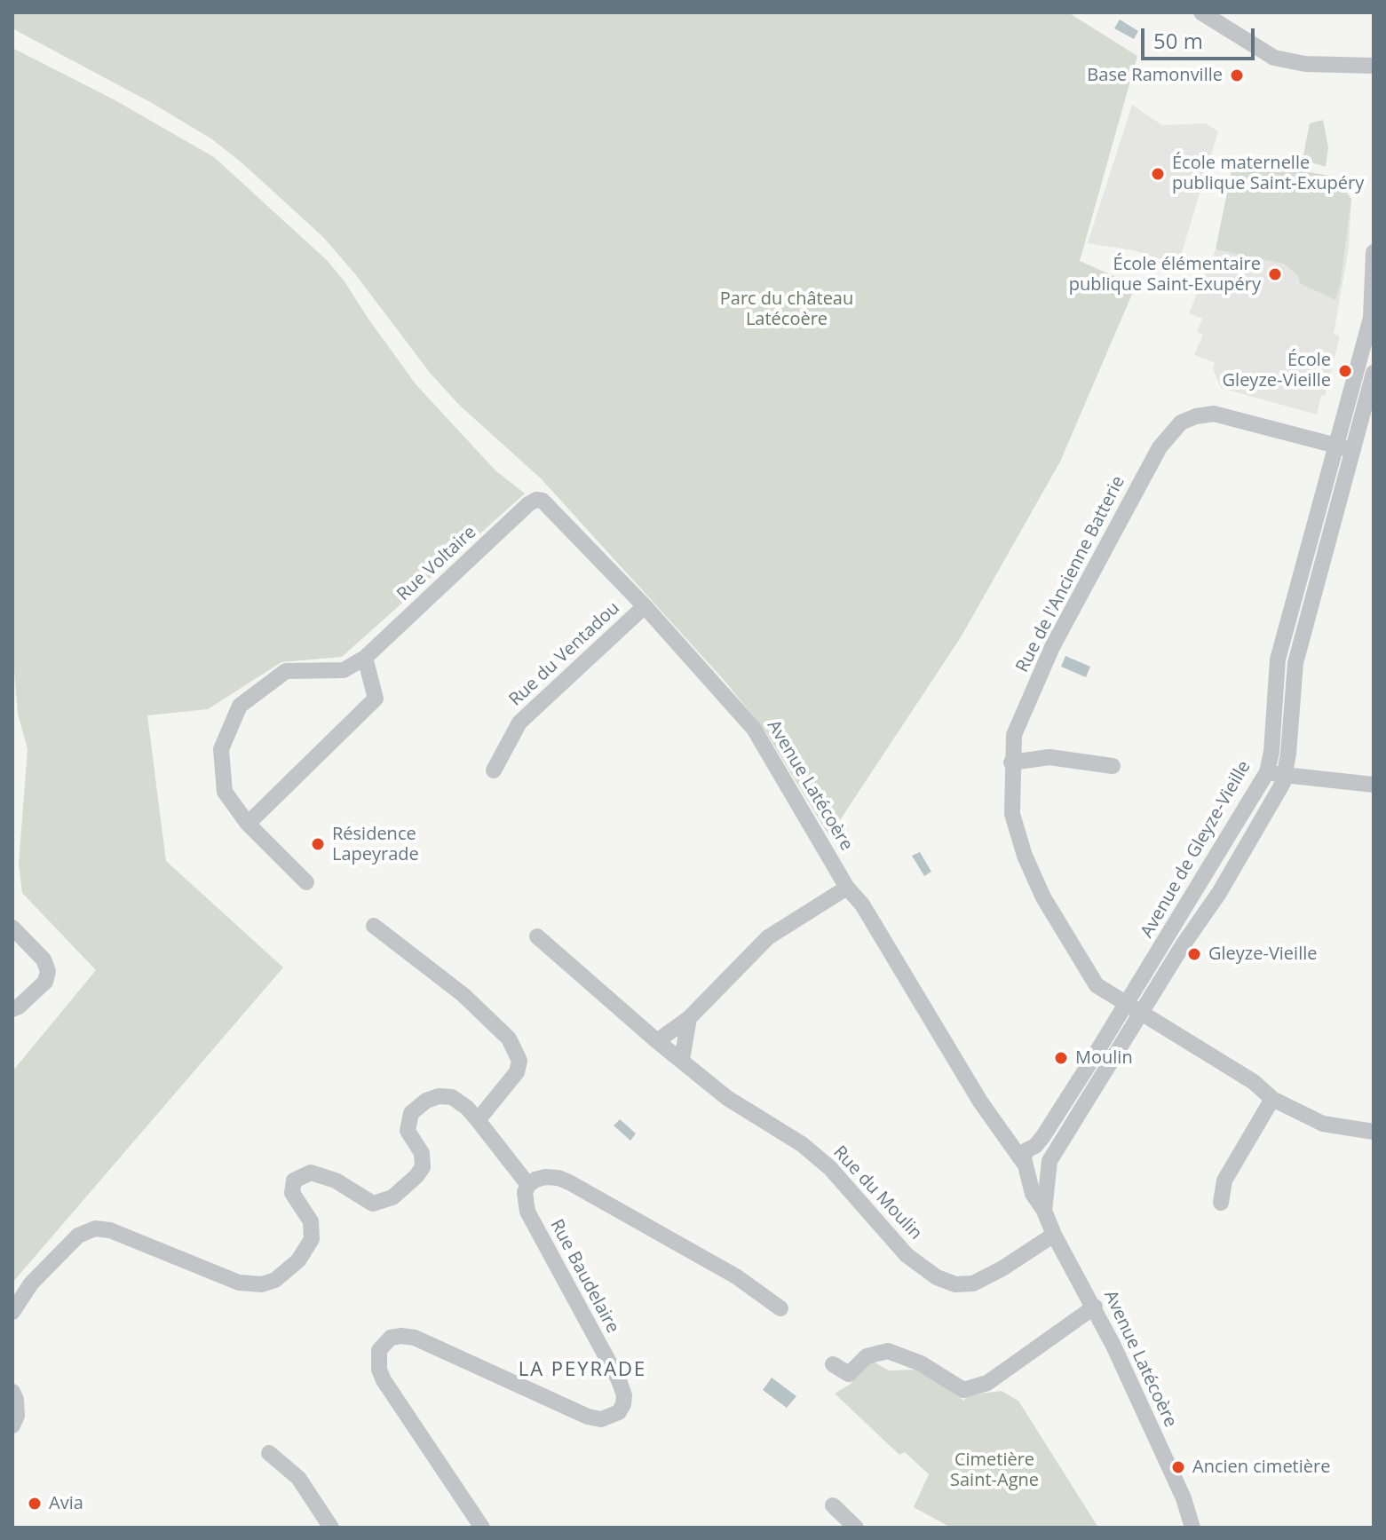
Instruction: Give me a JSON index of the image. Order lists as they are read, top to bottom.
{
  "streets": {
    "street": [
      "Rue Voltaire",
      "Rue de l'Ancienne Batterie",
      "Rue du Ventadou",
      "Avenue Latécoère",
      "Avenue de Gleyze-Vieille",
      "Rue du Moulin",
      "Rue Baudelaire"
    ]
  },
  "crossings": [
    ["Rue Voltaire", "Avenue Latécoère"],
    ["Rue de l'Ancienne Batterie", "Avenue de Gleyze-Vieille"],
    ["Rue du Ventadou", "Avenue Latécoère"],
    ["Avenue Latécoère", "Avenue de Gleyze-Vieille"],
    ["Avenue Latécoère", "Rue du Moulin"]
  ],
  "districts": ["LA PEYRADE"],
  "parks": ["Parc du château Latécoère", "Cimetière Saint-Agne"],
  "places": [
    "Base Ramonville",
    "École maternelle publique Saint-Exupéry",
    "École élémentaire publique Saint-Exupéry",
    "École Gleyze-Vieille",
    "Résidence Lapeyrade",
    "Gleyze-Vieille",
    "Moulin",
    "Ancien cimetière",
    "Avia"
  ],
  "scale_bar": "50 m"
}
